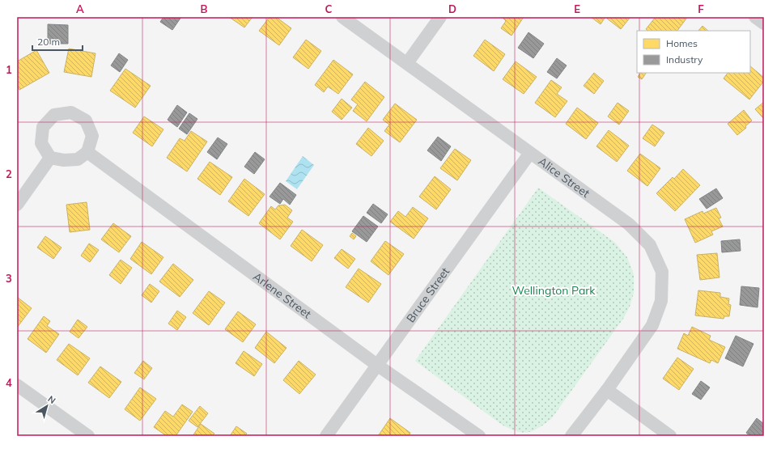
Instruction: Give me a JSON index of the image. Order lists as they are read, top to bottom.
{
  "streets": {
    "street": ["Alice Street", "Arlene Street", "Bruce Street"]
  },
  "crossings": [
    ["Alice Street", "Bruce Street"],
    ["Arlene Street", "Bruce Street"]
  ],
  "parks": ["Wellington Park"],
  "legend": ["Homes", "Industry"],
  "scale_bar": "20 m",
  "north": "top right",
  "grid": {
    "columns": [
      "A",
      "B",
      "C",
      "D",
      "E",
      "F"
    ],
    "rows": [
      "1",
      "2",
      "3",
      "4"
    ]
  }
}
